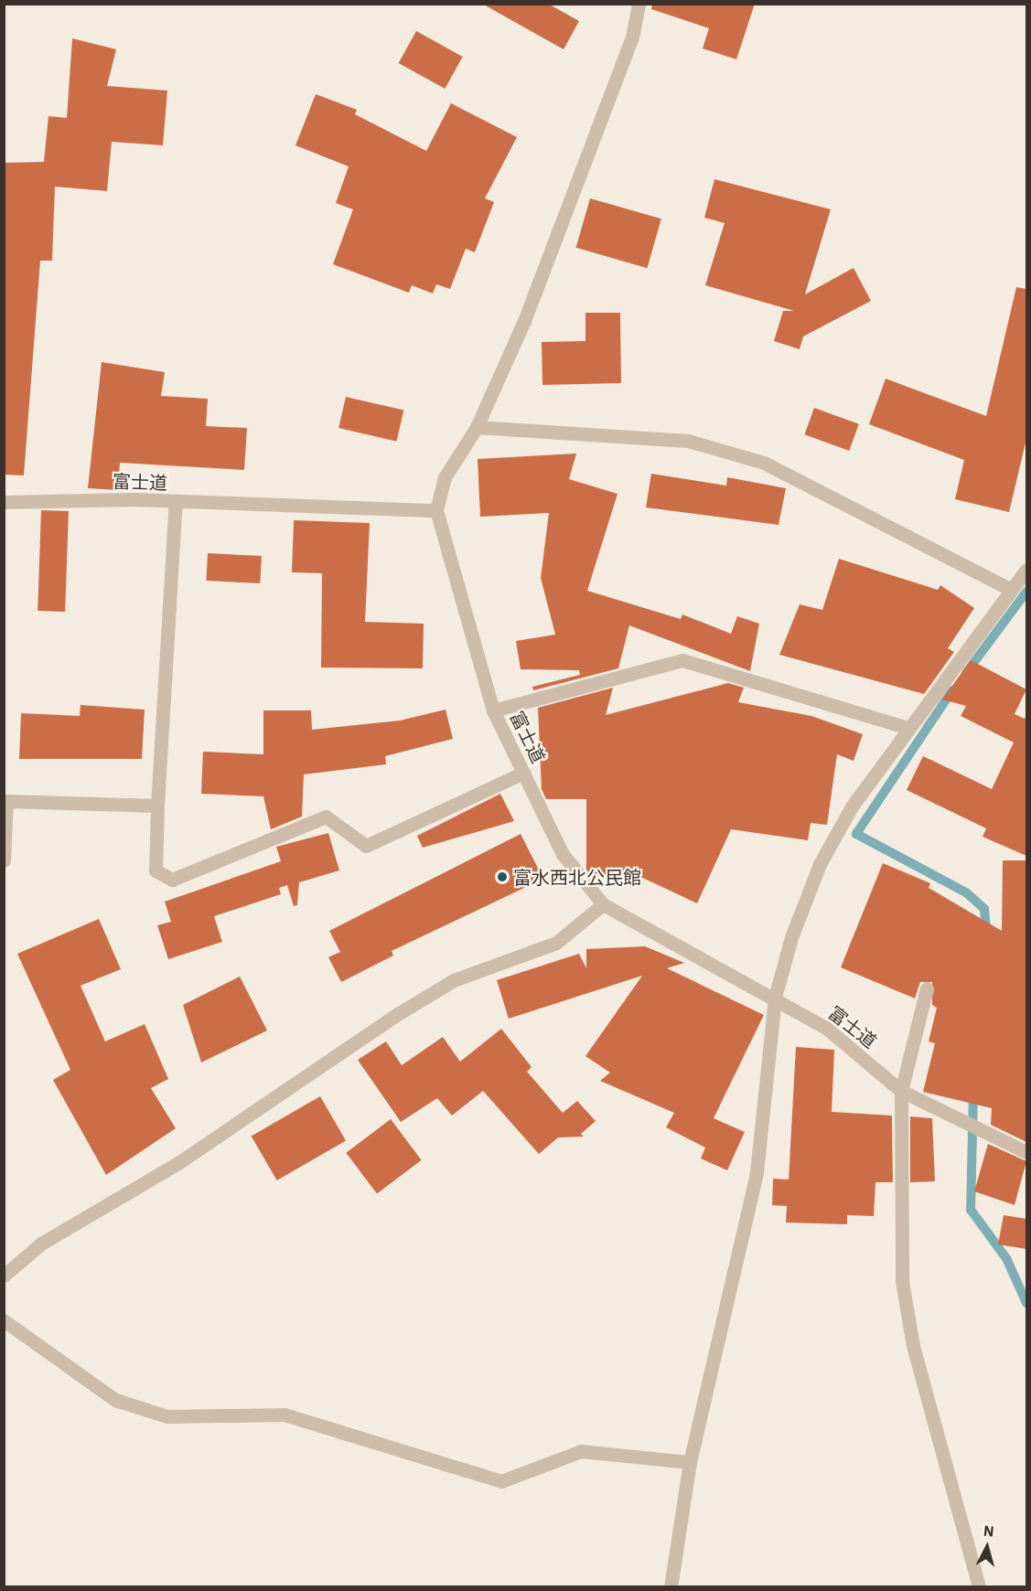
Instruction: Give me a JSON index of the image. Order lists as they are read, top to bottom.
{
  "streets": {
    "street": ["富士道"]
  },
  "places": ["富水西北公民館"],
  "north": "top"
}
